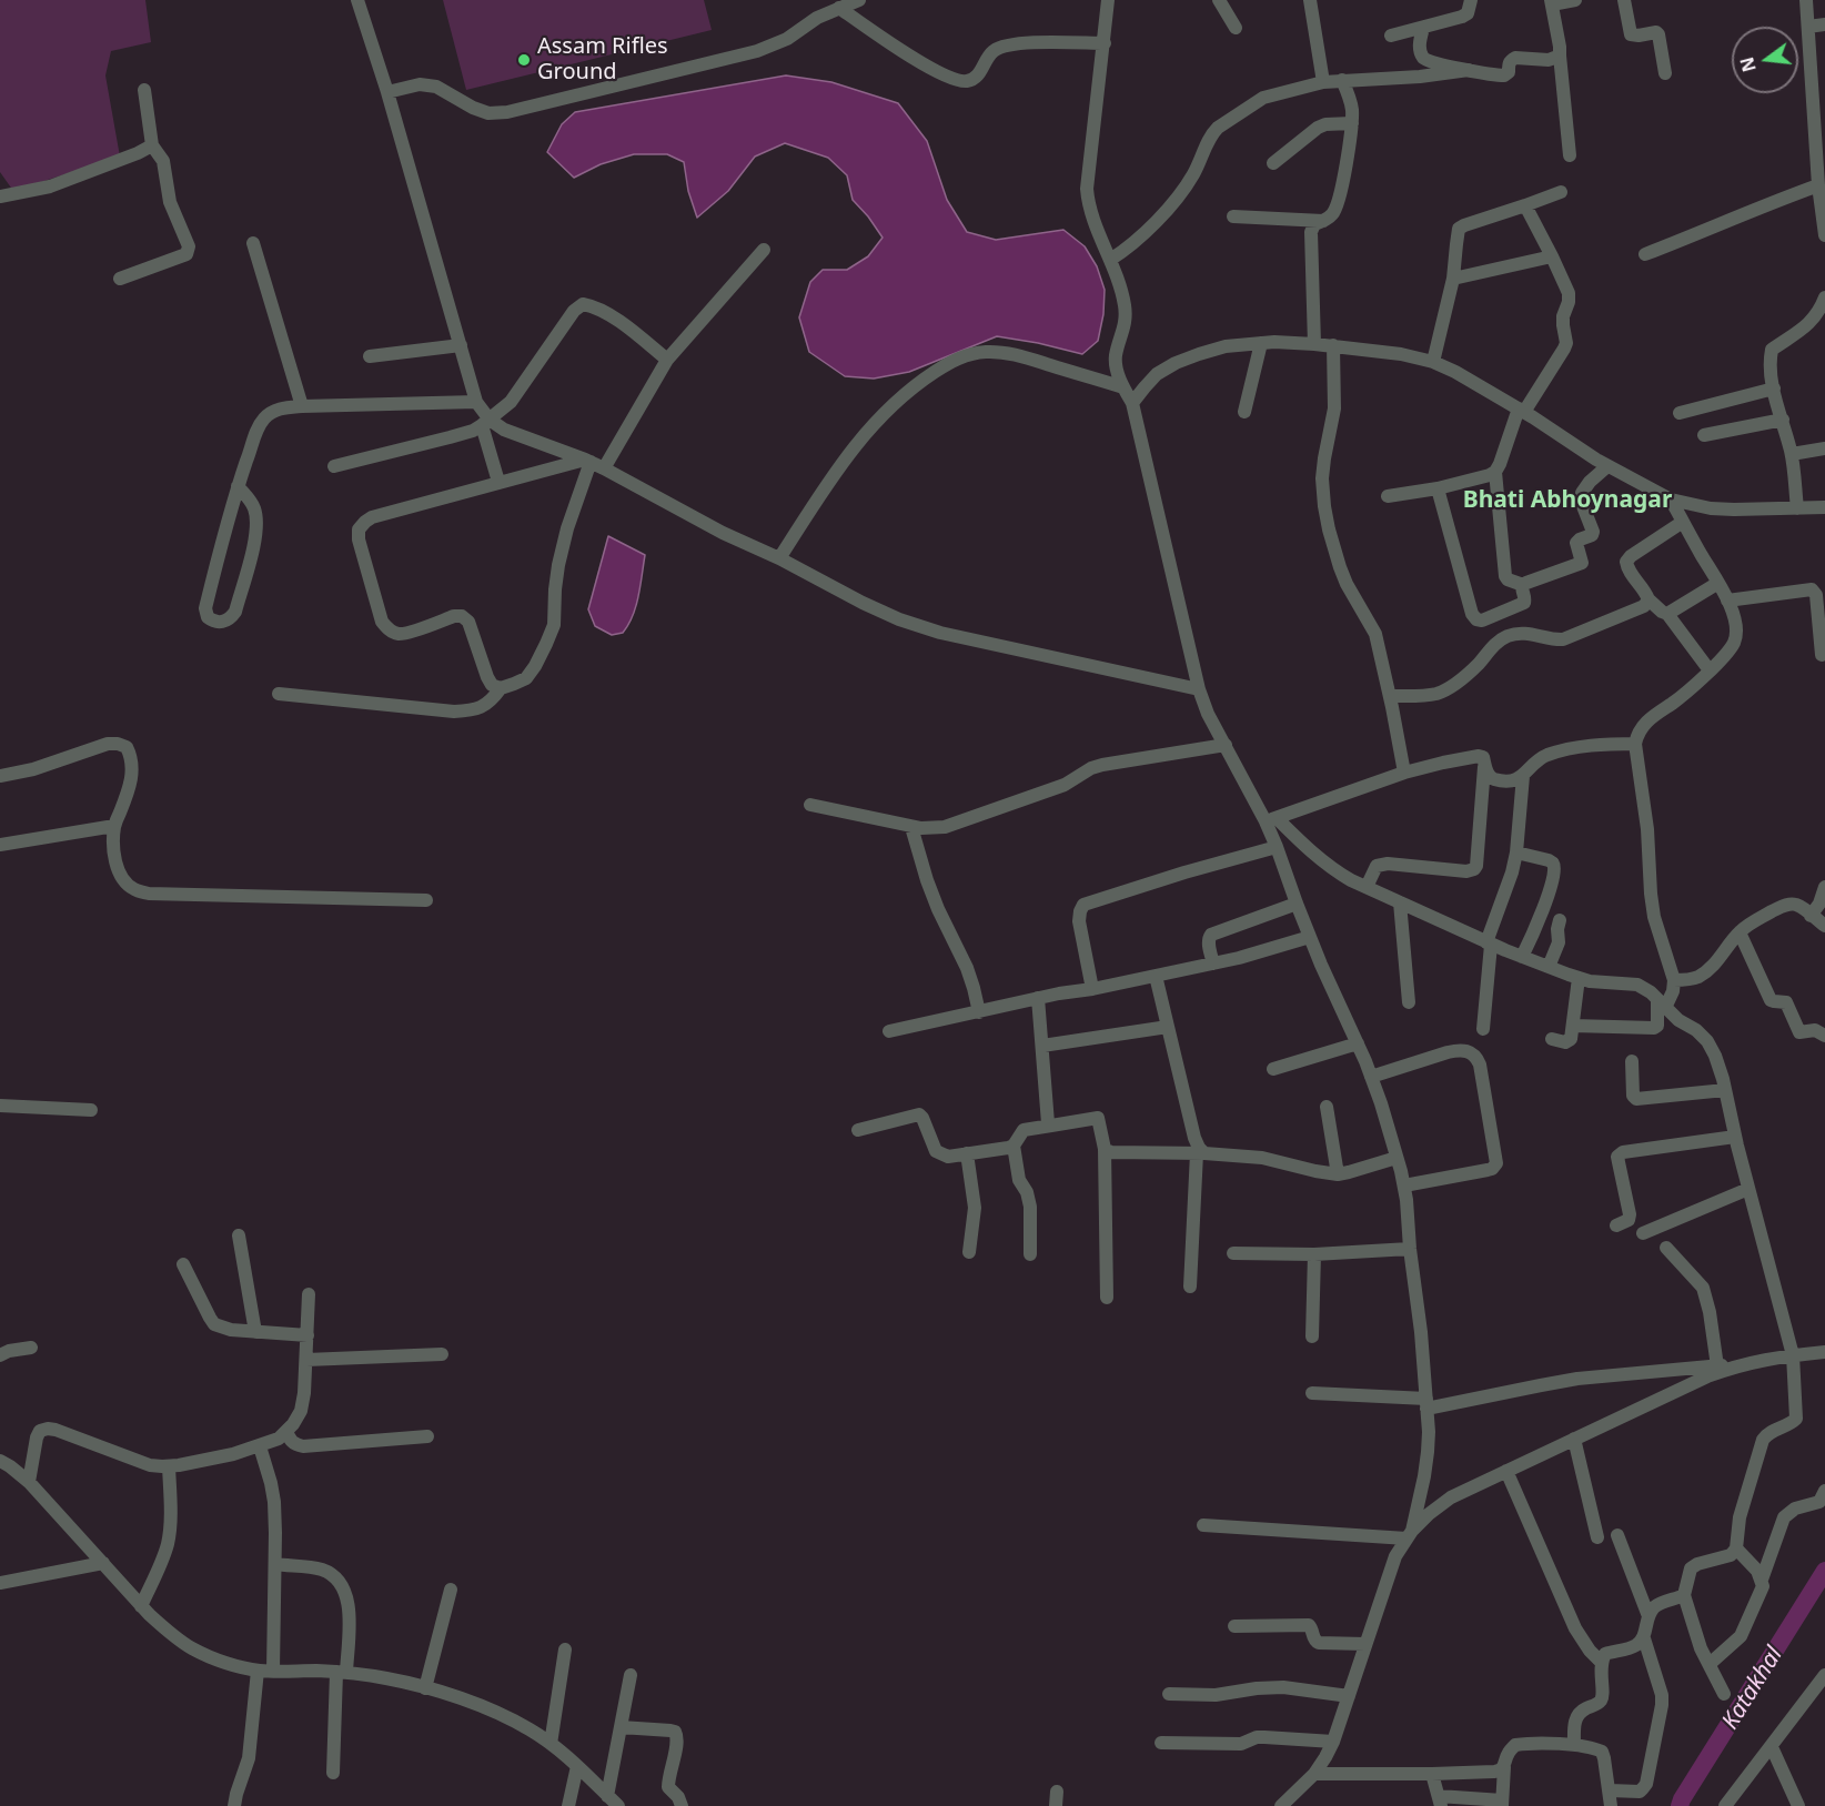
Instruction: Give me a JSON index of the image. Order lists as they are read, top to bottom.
{
  "districts": ["Bhati Abhoynagar"],
  "water": ["Katakhal"],
  "places": ["Assam Rifles Ground"],
  "north": "left"
}
